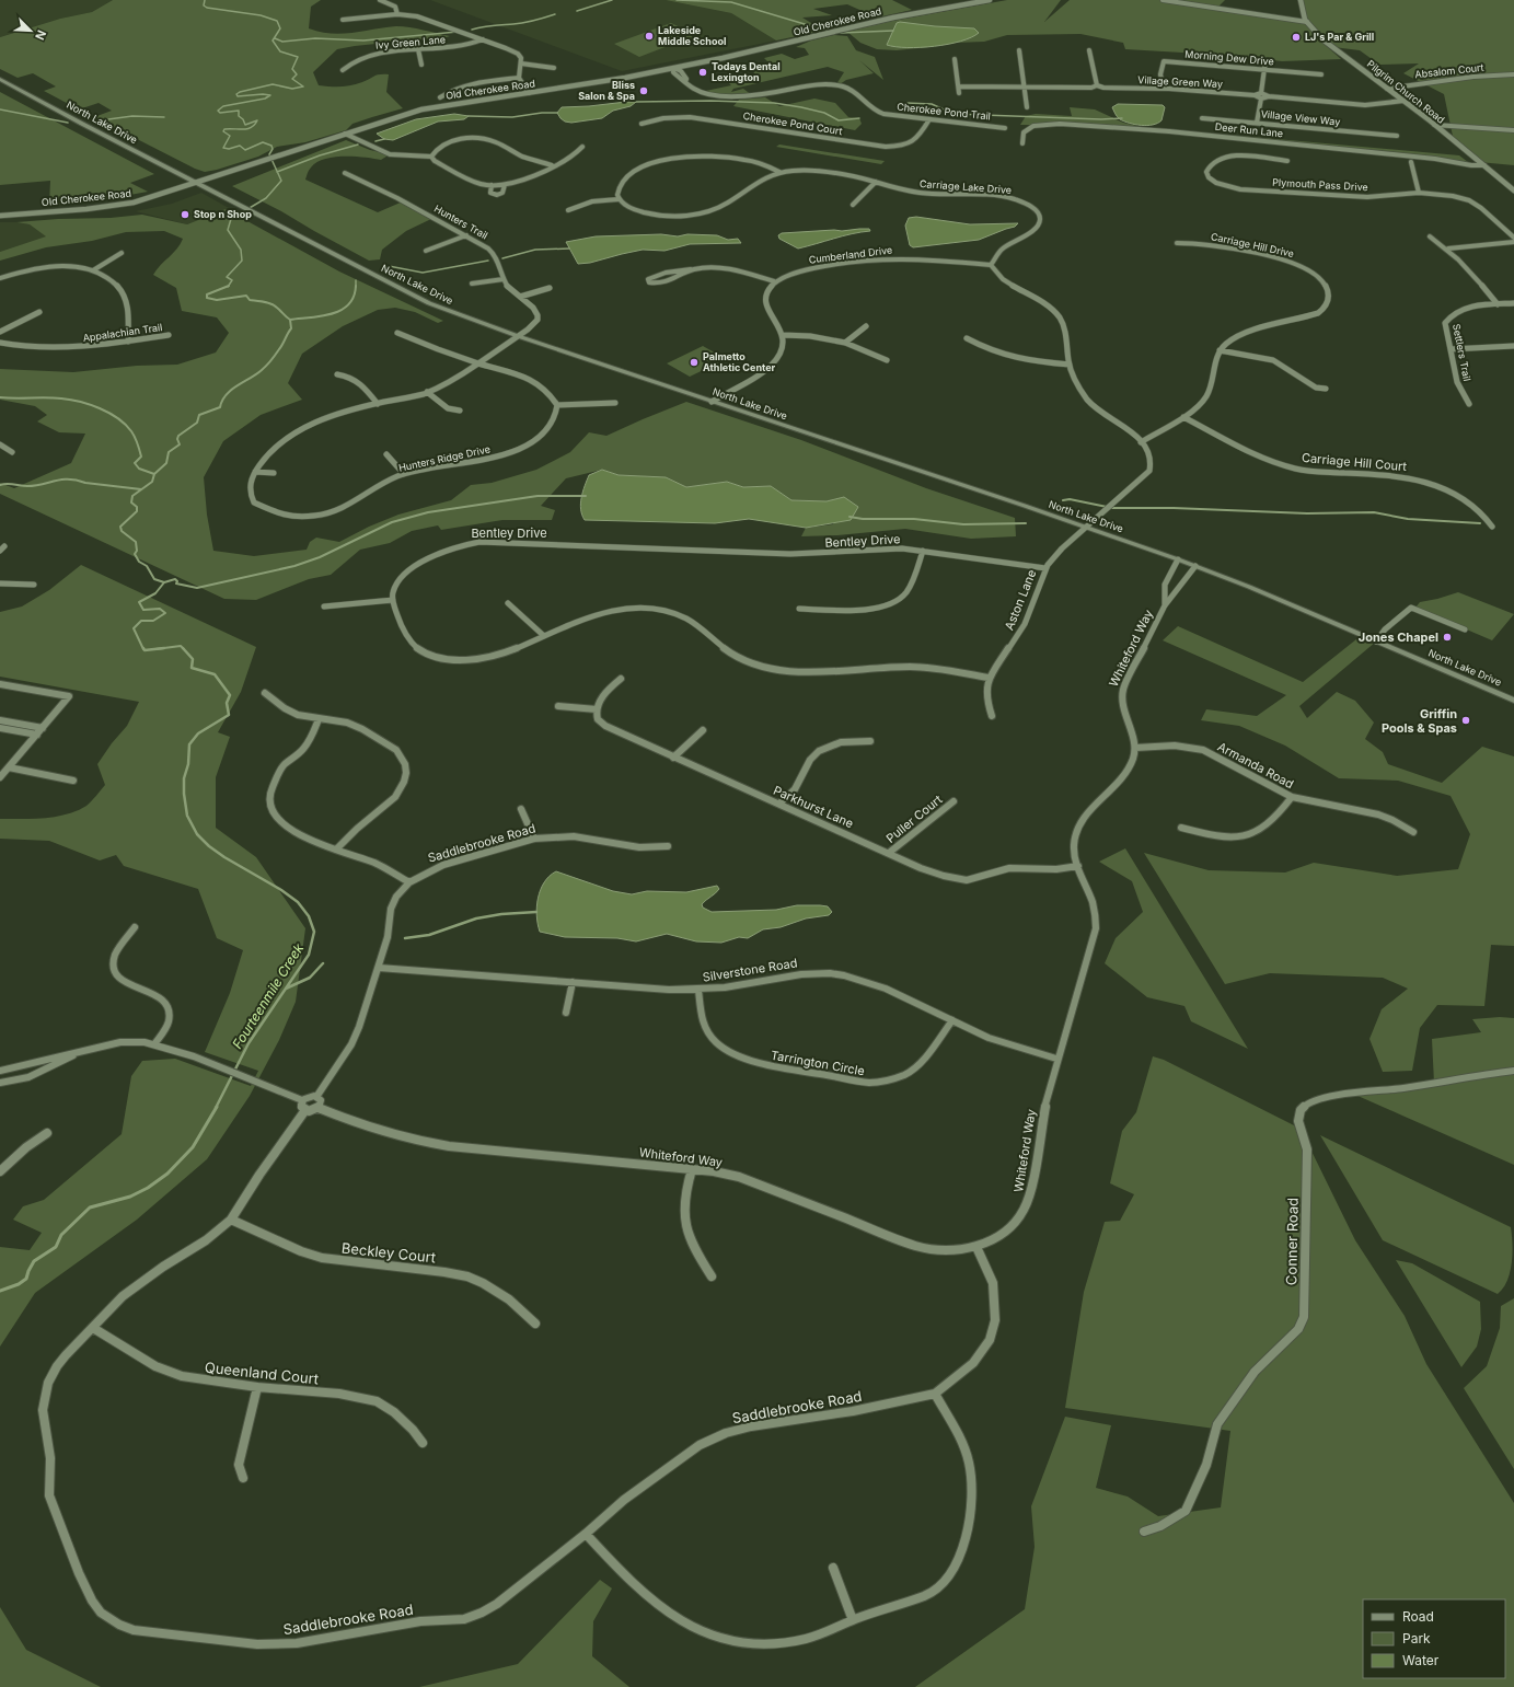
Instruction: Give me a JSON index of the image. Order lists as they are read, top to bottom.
{
  "streets": {
    "main road": ["North Lake Drive"],
    "street": [
      "Old Cherokee Road",
      "Ivy Green Lane",
      "Morning Dew Drive",
      "Absalom Court",
      "Village Green Way",
      "Pilgrim Church Road",
      "Cherokee Pond Trail",
      "Village View Way",
      "Cherokee Pond Court",
      "Deer Run Lane",
      "Plymouth Pass Drive",
      "Carriage Lake Drive",
      "Hunters Trail",
      "Carriage Hill Drive",
      "Cumberland Drive",
      "Appalachian Trail",
      "Settlers Trail",
      "Hunters Ridge Drive",
      "Carriage Hill Court",
      "Bentley Drive",
      "Aston Lane",
      "Whiteford Way",
      "Armanda Road",
      "Parkhurst Lane",
      "Puller Court",
      "Saddlebrooke Road",
      "Silverstone Road",
      "Tarrington Circle",
      "Conner Road",
      "Beckley Court",
      "Queenland Court"
    ]
  },
  "crossings": [
    ["Old Cherokee Road", "Cherokee Pond Trail"],
    ["Old Cherokee Road", "North Lake Drive"],
    ["Morning Dew Drive", "Village Green Way"],
    ["Absalom Court", "Pilgrim Church Road"],
    ["Pilgrim Church Road", "Deer Run Lane"],
    ["Cherokee Pond Trail", "Cherokee Pond Court"],
    ["North Lake Drive", "Hunters Trail"],
    ["North Lake Drive", "Hunters Ridge Drive"],
    ["North Lake Drive", "Aston Lane"],
    ["North Lake Drive", "Whiteford Way"],
    ["Carriage Lake Drive", "Cumberland Drive"],
    ["Hunters Trail", "Hunters Ridge Drive"],
    ["Bentley Drive", "Aston Lane"],
    ["Whiteford Way", "Armanda Road"],
    ["Whiteford Way", "Parkhurst Lane"],
    ["Whiteford Way", "Saddlebrooke Road"],
    ["Whiteford Way", "Silverstone Road"],
    ["Parkhurst Lane", "Puller Court"],
    ["Saddlebrooke Road", "Silverstone Road"],
    ["Saddlebrooke Road", "Beckley Court"],
    ["Saddlebrooke Road", "Queenland Court"],
    ["Silverstone Road", "Tarrington Circle"]
  ],
  "water": ["Fourteenmile Creek"],
  "places": [
    "Lakeside Middle School",
    "LJ's Par & Grill",
    "Todays Dental Lexington",
    "Bliss Salon & Spa",
    "Stop n Shop",
    "Palmetto Athletic Center",
    "Jones Chapel",
    "Griffin Pools & Spas"
  ],
  "legend": ["Road", "Park", "Water"],
  "north": "bottom right"
}
